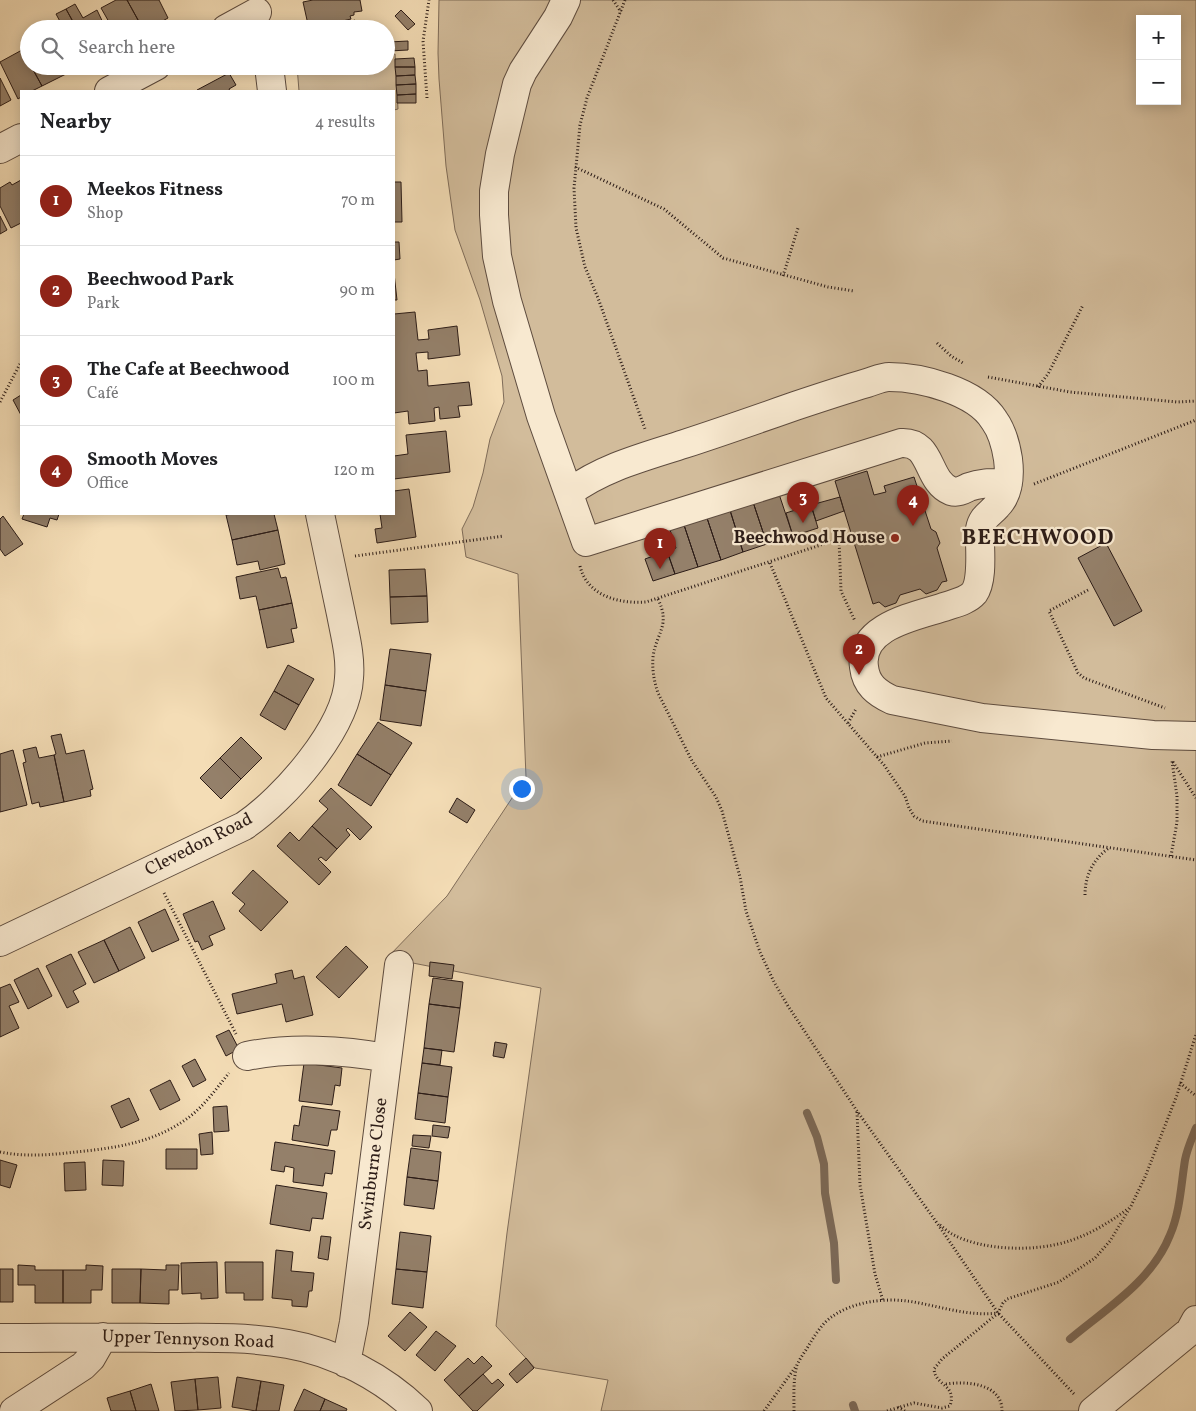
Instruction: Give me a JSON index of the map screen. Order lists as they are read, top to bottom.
{
  "streets": {
    "street": ["Clevedon Road", "Swinburne Close", "Upper Tennyson Road"]
  },
  "crossings": [
    ["Swinburne Close", "Upper Tennyson Road"]
  ],
  "districts": ["BEECHWOOD"],
  "places": ["Beechwood House"],
  "page": {
    "map_buttons": ["+", "−"],
    "search": "Search here",
    "heading": ["Nearby", "4 results"],
    "list": [
      {
        "mark": "1",
        "name": "Meekos Fitness",
        "note": "Shop",
        "value": "70 m"
      },
      {
        "mark": "2",
        "name": "Beechwood Park",
        "note": "Park",
        "value": "90 m"
      },
      {
        "mark": "3",
        "name": "The Cafe at Beechwood",
        "note": "Café",
        "value": "100 m"
      },
      {
        "mark": "4",
        "name": "Smooth Moves",
        "note": "Office",
        "value": "120 m"
      }
    ],
    "pins": [
      "3",
      "4",
      "1",
      "2"
    ]
  }
}
